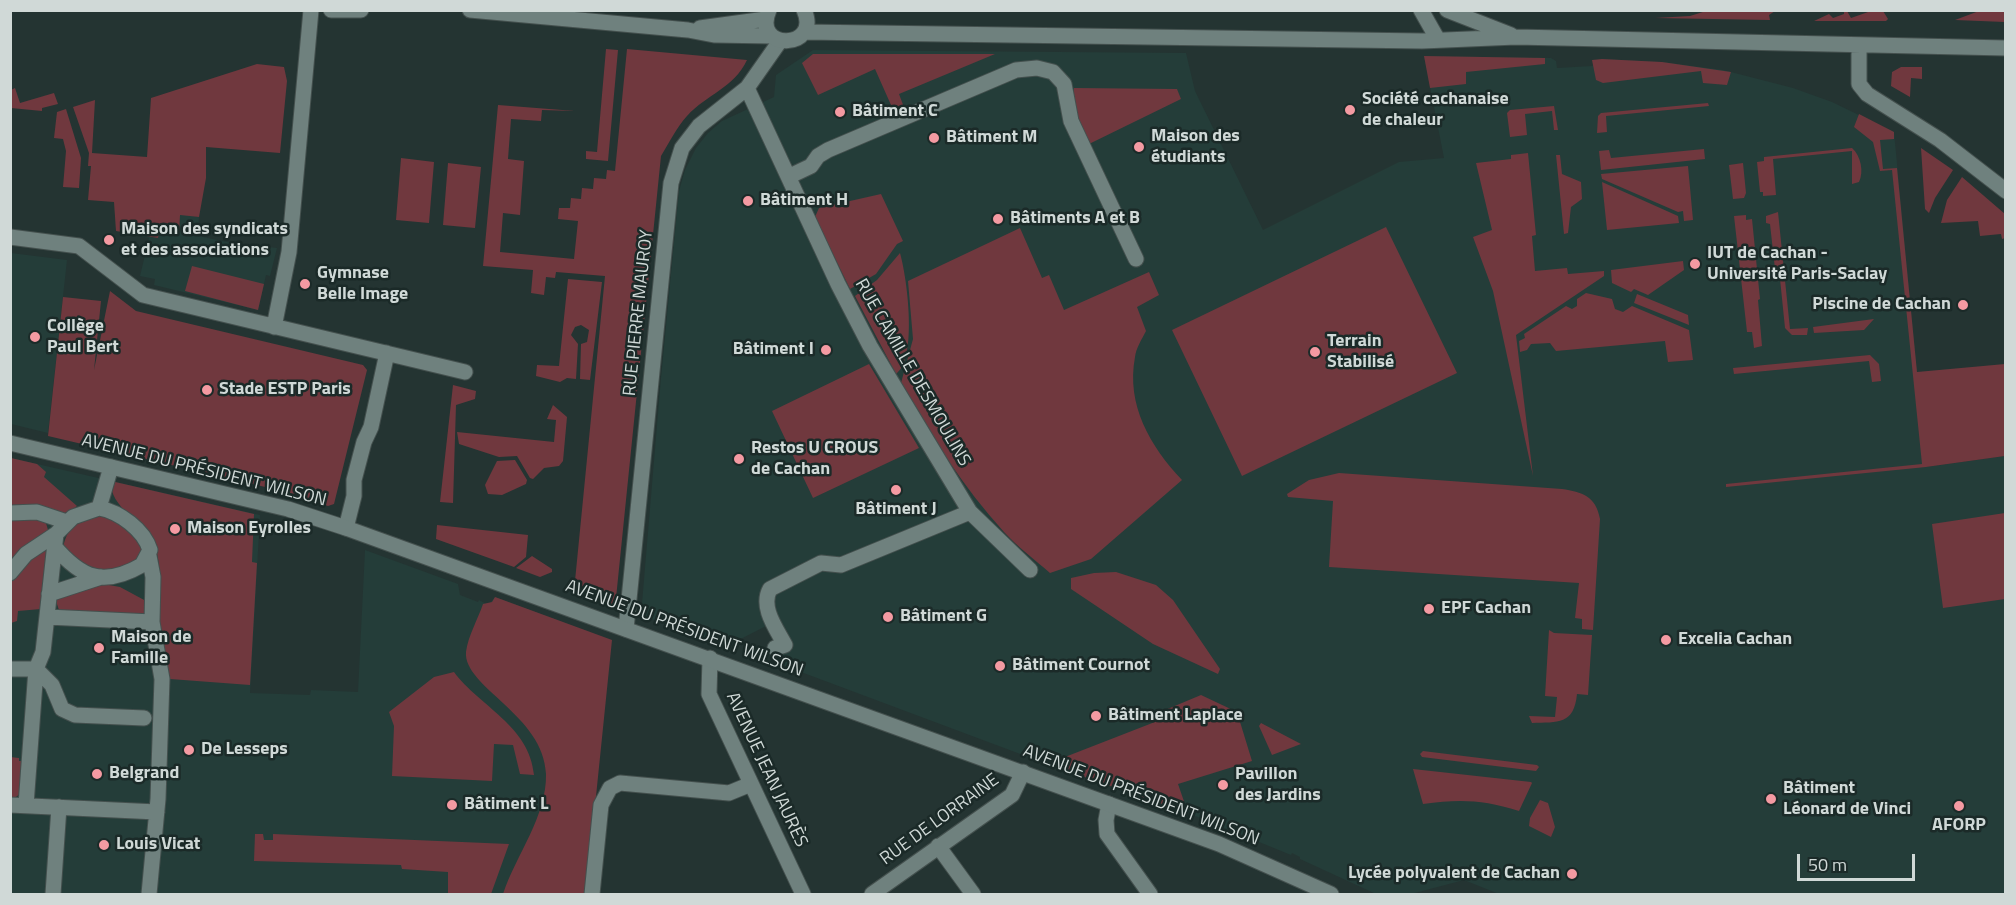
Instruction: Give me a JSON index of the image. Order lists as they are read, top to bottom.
{
  "streets": {
    "street": [
      "RUE PIERRE MAUROY",
      "RUE CAMILLE DESMOULINS",
      "AVENUE DU PRÉSIDENT WILSON",
      "AVENUE JEAN JAURÈS",
      "RUE DE LORRAINE"
    ]
  },
  "crossings": [
    ["RUE PIERRE MAUROY", "RUE CAMILLE DESMOULINS"],
    ["RUE PIERRE MAUROY", "AVENUE DU PRÉSIDENT WILSON"],
    ["AVENUE DU PRÉSIDENT WILSON", "AVENUE JEAN JAURÈS"],
    ["AVENUE DU PRÉSIDENT WILSON", "RUE DE LORRAINE"]
  ],
  "places": [
    "Société cachanaise de chaleur",
    "Bâtiment C",
    "Bâtiment M",
    "Maison des étudiants",
    "Bâtiment H",
    "Bâtiments A et B",
    "Maison des syndicats et des associations",
    "IUT de Cachan - Université Paris-Saclay",
    "Gymnase Belle Image",
    "Piscine de Cachan",
    "Collège Paul Bert",
    "Bâtiment I",
    "Terrain Stabilisé",
    "Stade ESTP Paris",
    "Restos U CROUS de Cachan",
    "Bâtiment J",
    "Maison Eyrolles",
    "EPF Cachan",
    "Bâtiment G",
    "Excelia Cachan",
    "Maison de Famille",
    "Bâtiment Cournot",
    "Bâtiment Laplace",
    "De Lesseps",
    "Belgrand",
    "Pavillon des Jardins",
    "Bâtiment Léonard de Vinci",
    "Bâtiment L",
    "AFORP",
    "Louis Vicat",
    "Lycée polyvalent de Cachan"
  ],
  "scale_bar": "50 m"
}
